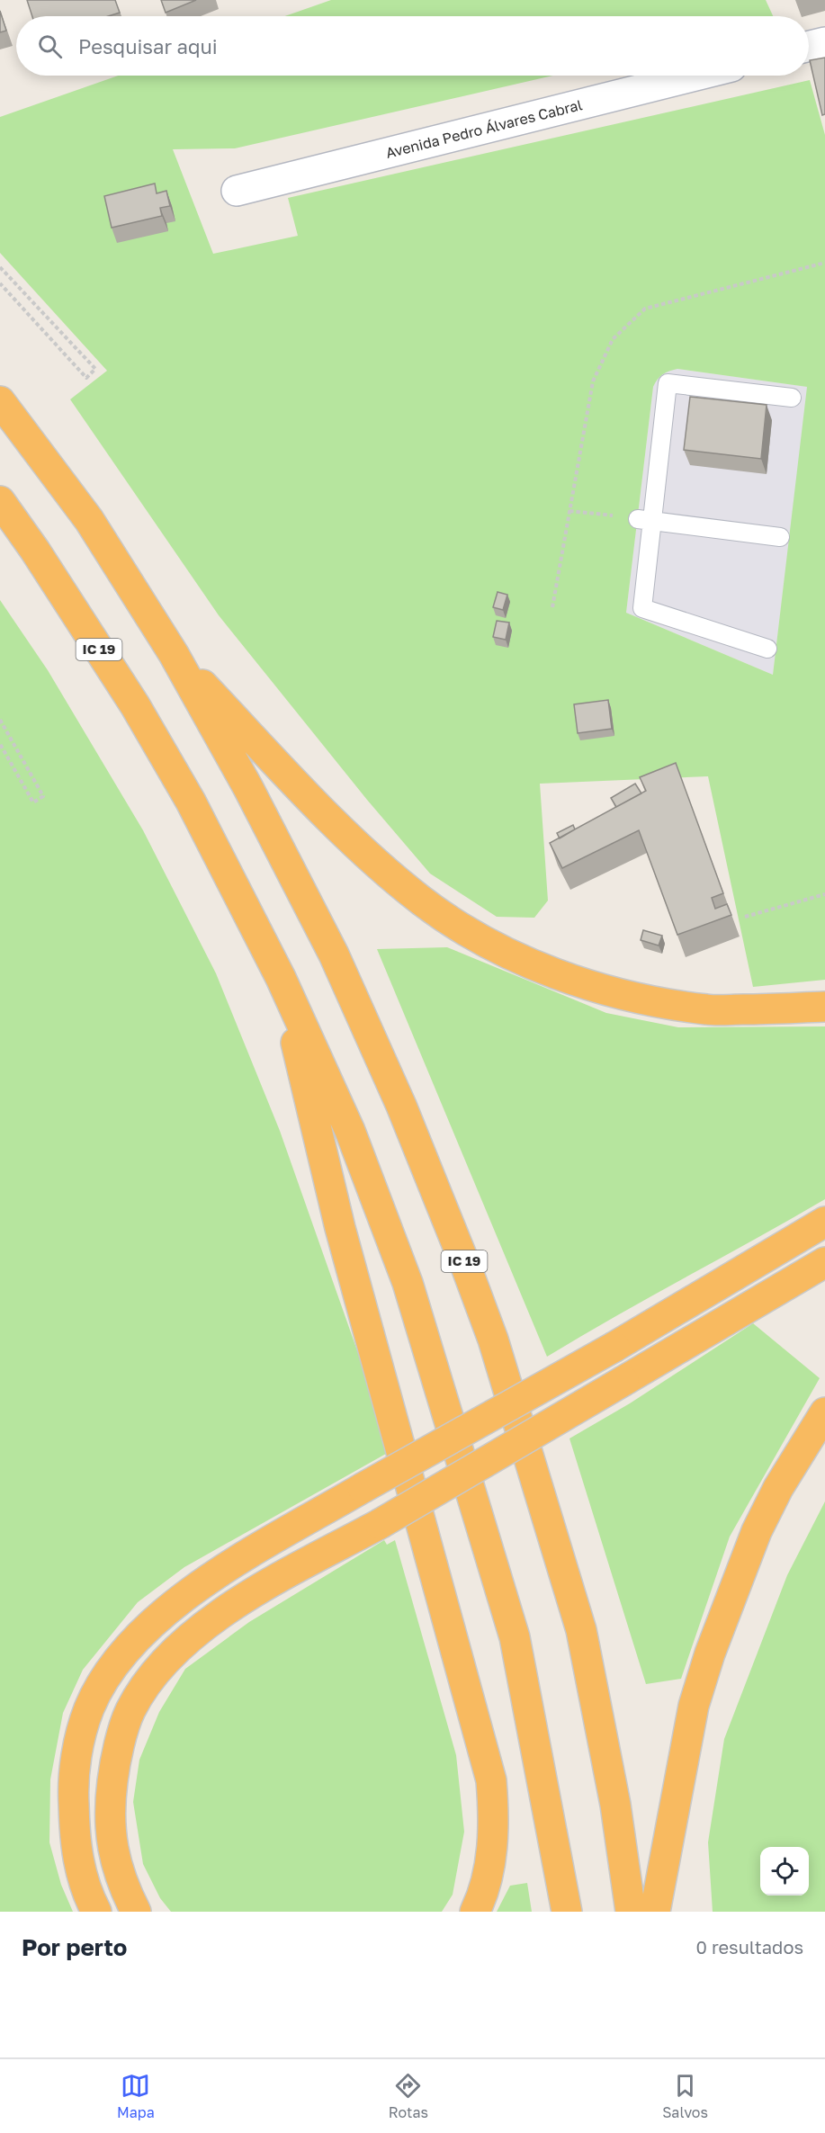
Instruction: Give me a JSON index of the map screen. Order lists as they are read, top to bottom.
{
  "streets": {
    "highway": ["IC 19"],
    "street": ["Avenida Pedro Álvares Cabral"]
  },
  "page": {
    "search": "Pesquisar aqui",
    "heading": ["Por perto", "0 resultados"],
    "nav": ["Mapa", "Rotas", "Salvos"]
  }
}
